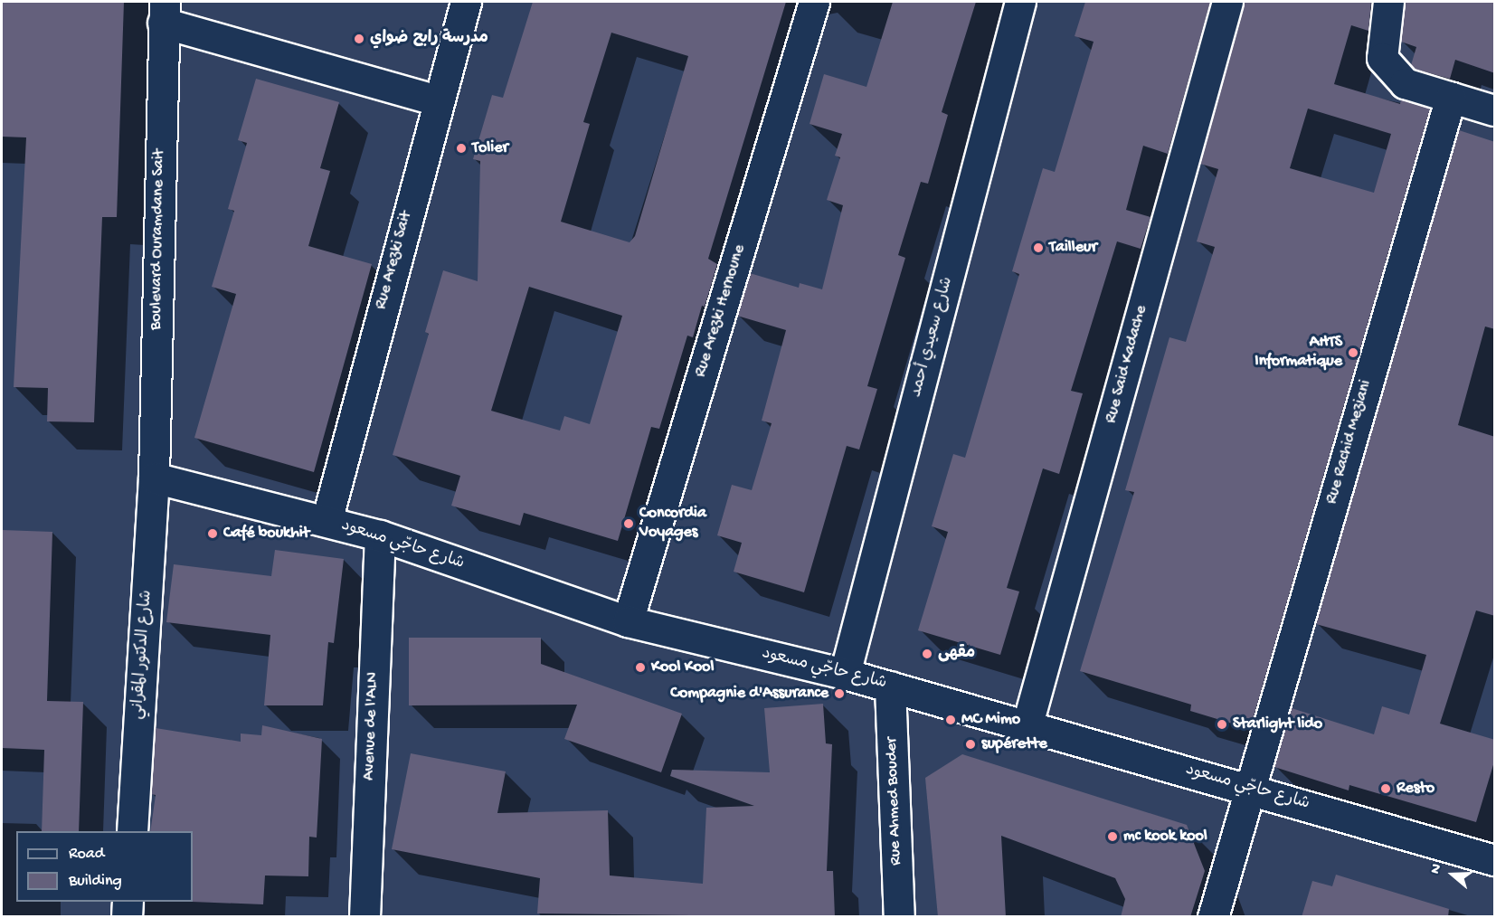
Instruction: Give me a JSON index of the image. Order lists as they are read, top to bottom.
{
  "streets": {
    "street": [
      "Boulevard Ouramdane Sait",
      "Rue Arezki Sait",
      "Rue Arezki Hernoune",
      "شارع سعيدي أحمد",
      "Rue Said Kadache",
      "Rue Rachid Meziani",
      "شارع حاجّي مسعود",
      "شارع الدكتور المقراني",
      "Avenue de l'ALN",
      "Rue Ahmed Bouder"
    ]
  },
  "crossings": [
    ["Boulevard Ouramdane Sait", "شارع حاجّي مسعود"],
    ["Boulevard Ouramdane Sait", "شارع الدكتور المقراني"],
    ["Rue Arezki Sait", "شارع حاجّي مسعود"],
    ["Rue Arezki Hernoune", "شارع حاجّي مسعود"],
    ["شارع سعيدي أحمد", "شارع حاجّي مسعود"],
    ["Rue Said Kadache", "شارع حاجّي مسعود"],
    ["Rue Rachid Meziani", "شارع حاجّي مسعود"],
    ["شارع حاجّي مسعود", "شارع الدكتور المقراني"],
    ["شارع حاجّي مسعود", "Avenue de l'ALN"],
    ["شارع حاجّي مسعود", "Rue Ahmed Bouder"]
  ],
  "places": [
    "مدرسة رابح ضواي",
    "Tolier",
    "Tailleur",
    "AHTS Informatique",
    "Concordia Voyages",
    "Café boukhit",
    "مقهى",
    "Kool Kool",
    "Compagnie d'Assurance",
    "MC Mimo",
    "Starlight lido",
    "supérette",
    "Resto",
    "mc kook kool"
  ],
  "legend": ["Road", "Building"],
  "north": "left"
}
